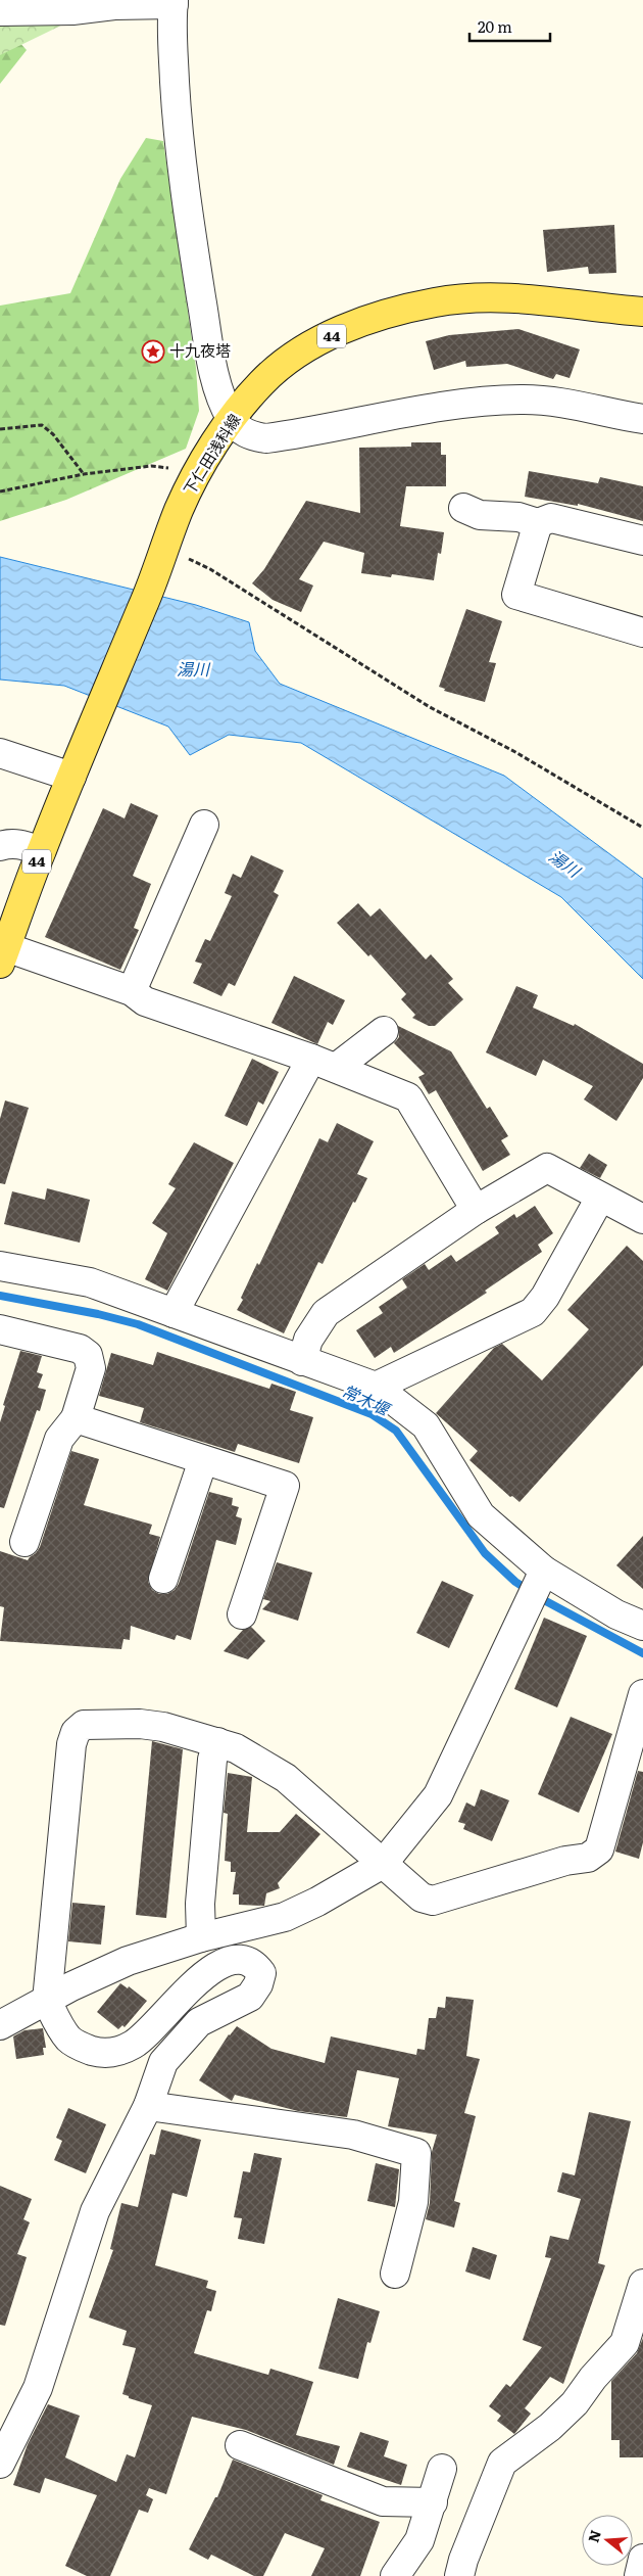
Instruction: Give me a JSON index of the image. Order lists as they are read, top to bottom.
{
  "streets": {
    "main road": ["44", "下仁田浅科線"]
  },
  "water": ["湯川", "常木堰"],
  "places": {
    "place": ["十九夜塔"]
  },
  "scale_bar": "20 m",
  "north": "left"
}
